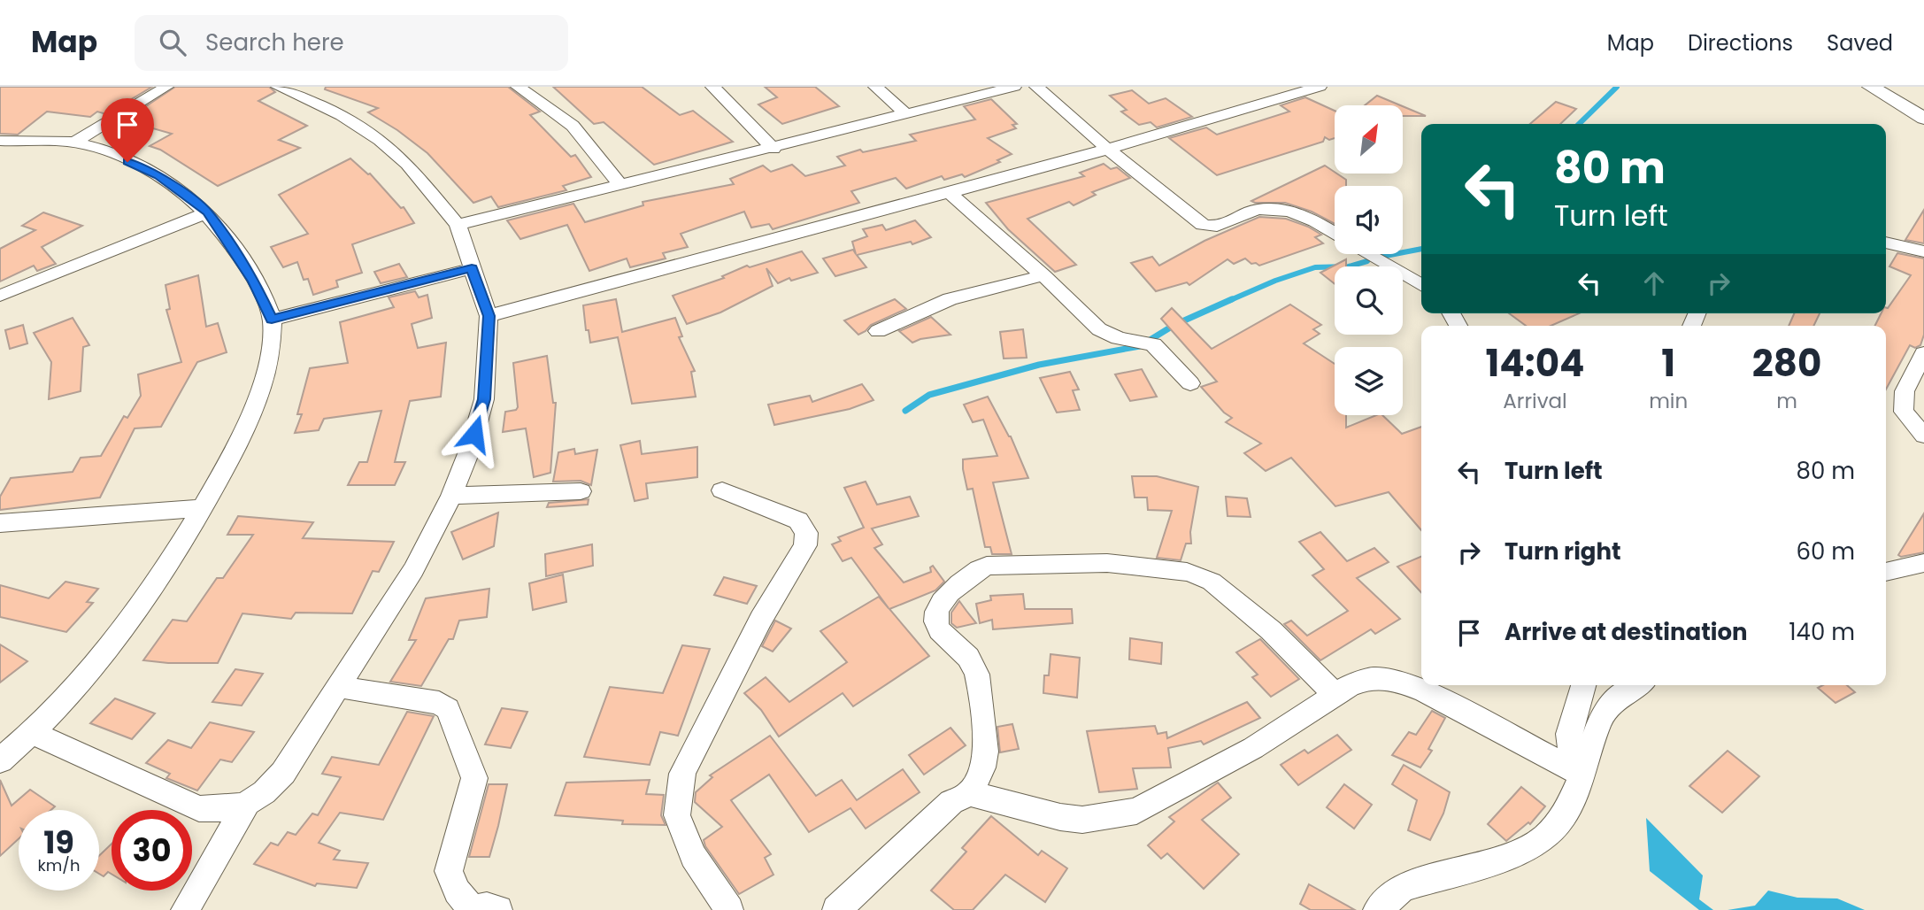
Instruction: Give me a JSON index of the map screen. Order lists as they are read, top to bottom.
{
  "north": "top right",
  "page": {
    "header": "Map",
    "search": "Search here",
    "nav": ["Map", "Directions", "Saved"],
    "turn": ["80 m", "Turn left"],
    "eta": [
      "14:04",
      "Arrival",
      "1",
      "min",
      "280",
      "m"
    ],
    "list": [
      {
        "name": "Turn left",
        "value": "80 m"
      },
      {
        "name": "Turn right",
        "value": "60 m"
      },
      {
        "name": "Arrive at destination",
        "value": "140 m"
      }
    ],
    "speed": "19 km/h",
    "limit": "30"
  }
}
